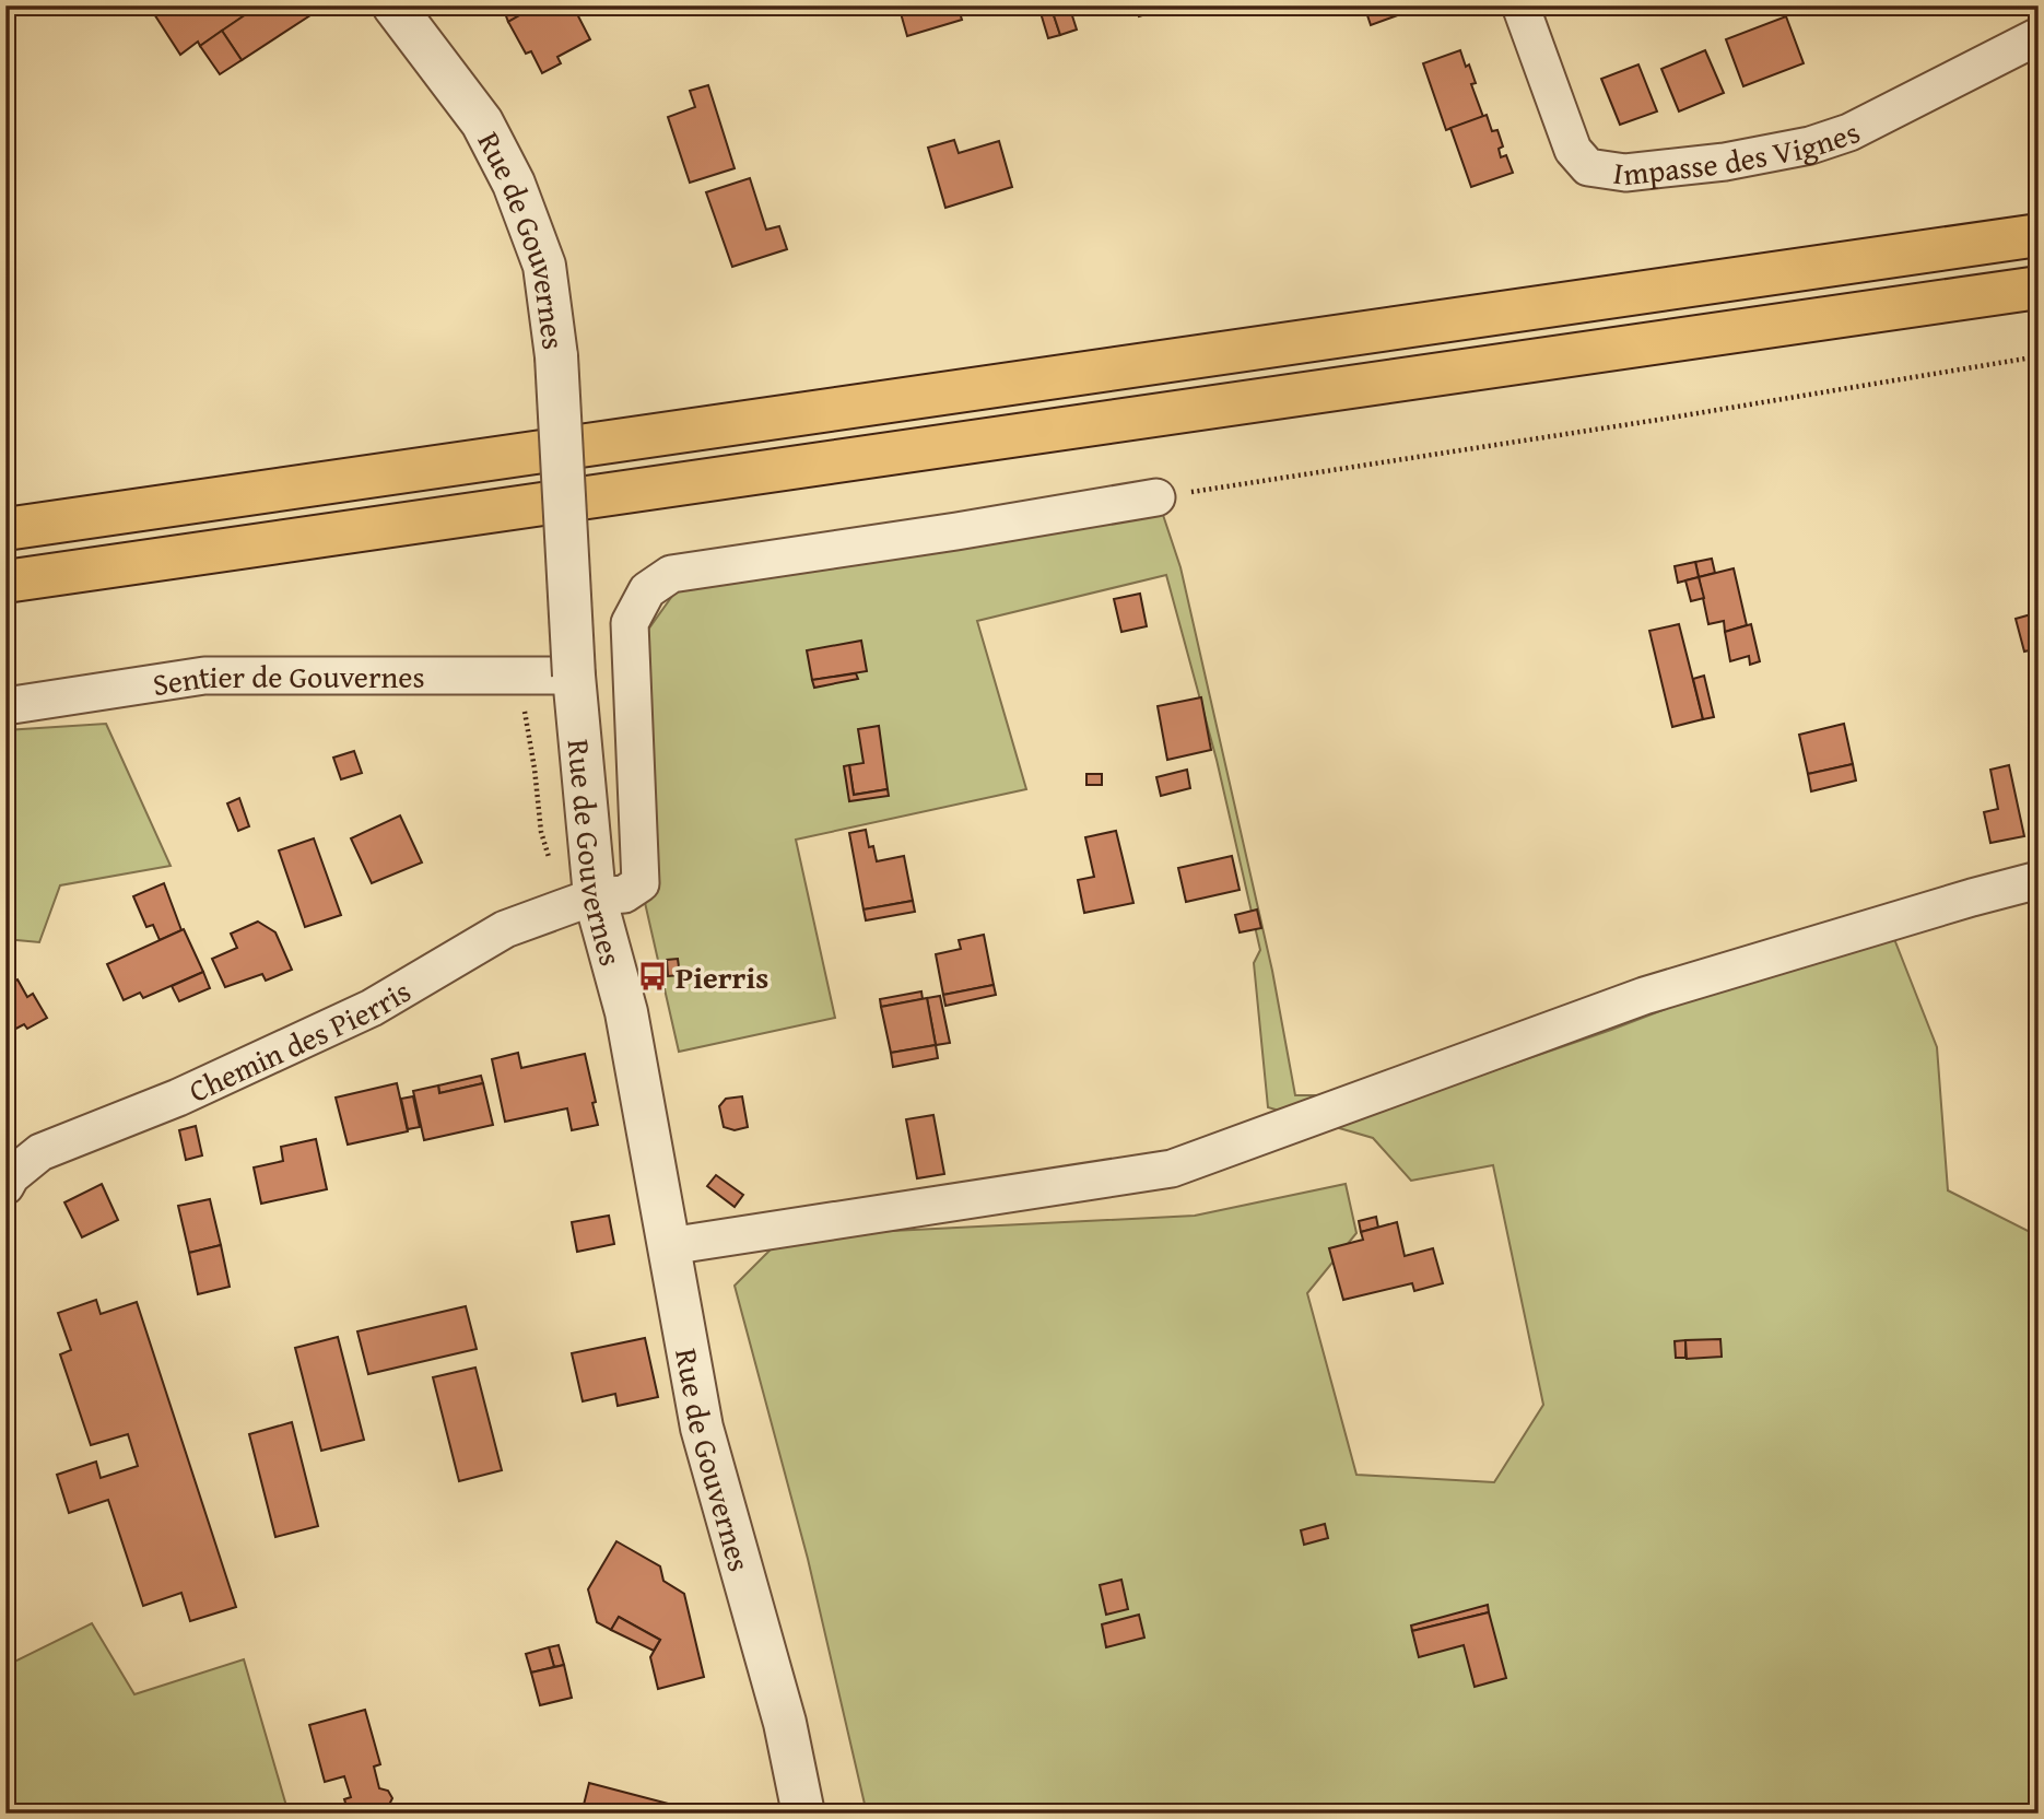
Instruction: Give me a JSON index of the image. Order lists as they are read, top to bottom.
{
  "streets": {
    "street": [
      "Impasse des Vignes",
      "Rue de Gouvernes",
      "Sentier de Gouvernes",
      "Chemin des Pierris"
    ]
  },
  "crossings": [
    ["Rue de Gouvernes", "Sentier de Gouvernes"],
    ["Rue de Gouvernes", "Chemin des Pierris"]
  ],
  "places": {
    "bus stop": ["Pierris"]
  }
}
